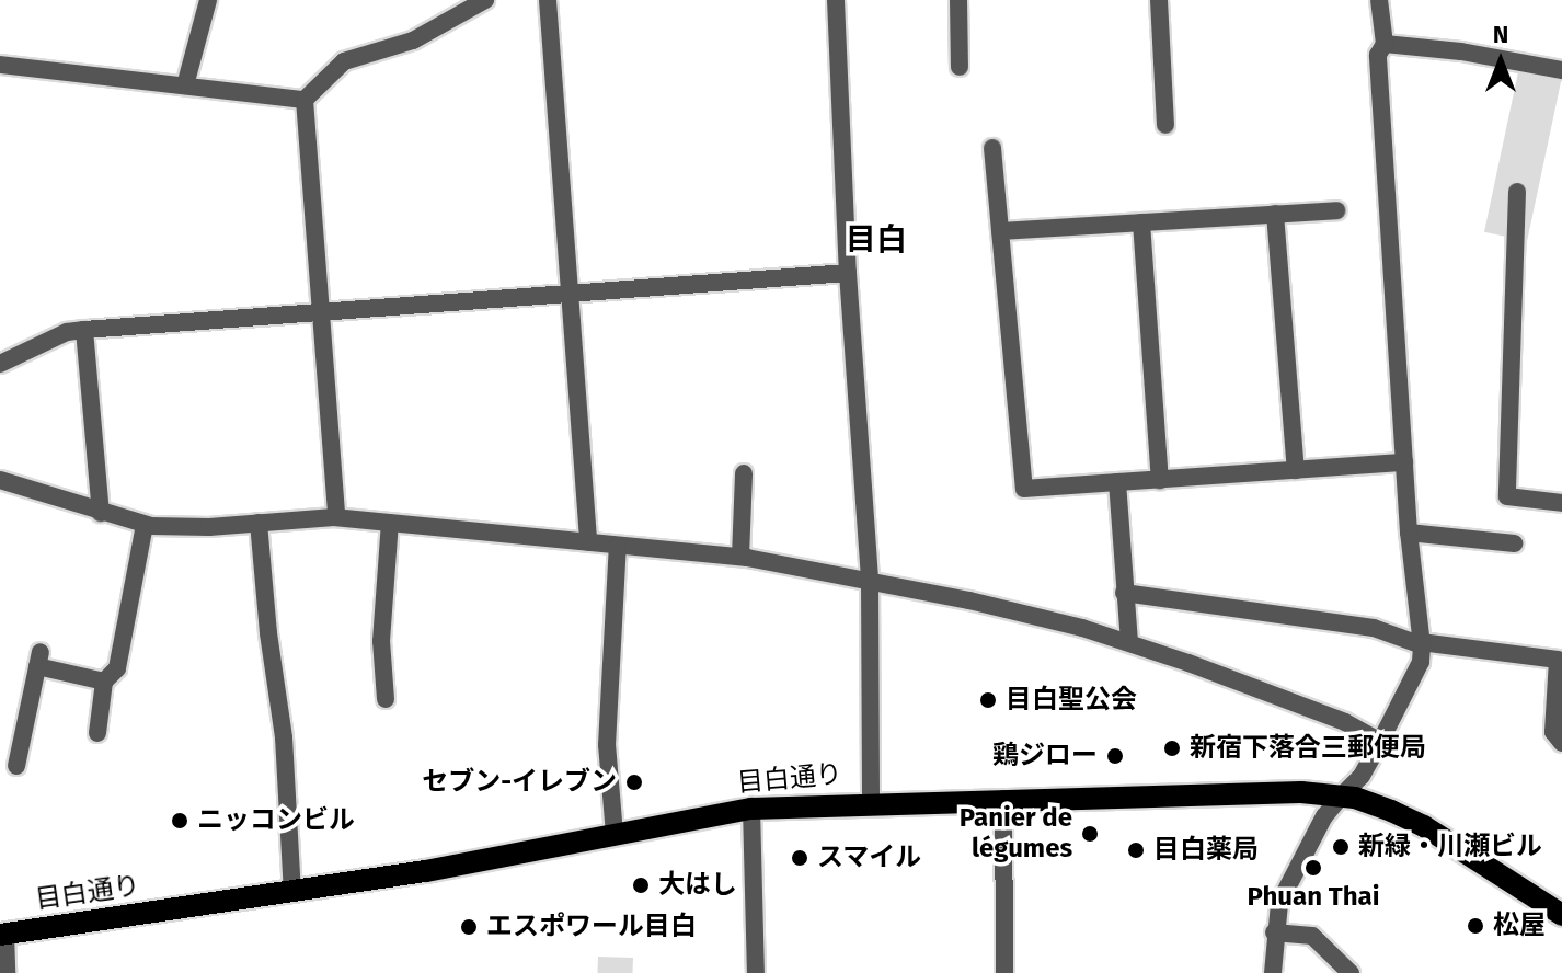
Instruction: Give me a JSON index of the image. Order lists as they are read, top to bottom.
{
  "streets": {
    "main road": ["目白通り"]
  },
  "districts": ["目白"],
  "places": [
    "目白聖公会",
    "新宿下落合三郵便局",
    "鶏ジロー",
    "セブン-イレブン",
    "ニッコンビル",
    "Panier de légumes",
    "新緑・川瀬ビル",
    "目白薬局",
    "スマイル",
    "Phuan Thai",
    "大はし",
    "松屋",
    "エスポワール目白"
  ],
  "north": "top"
}
